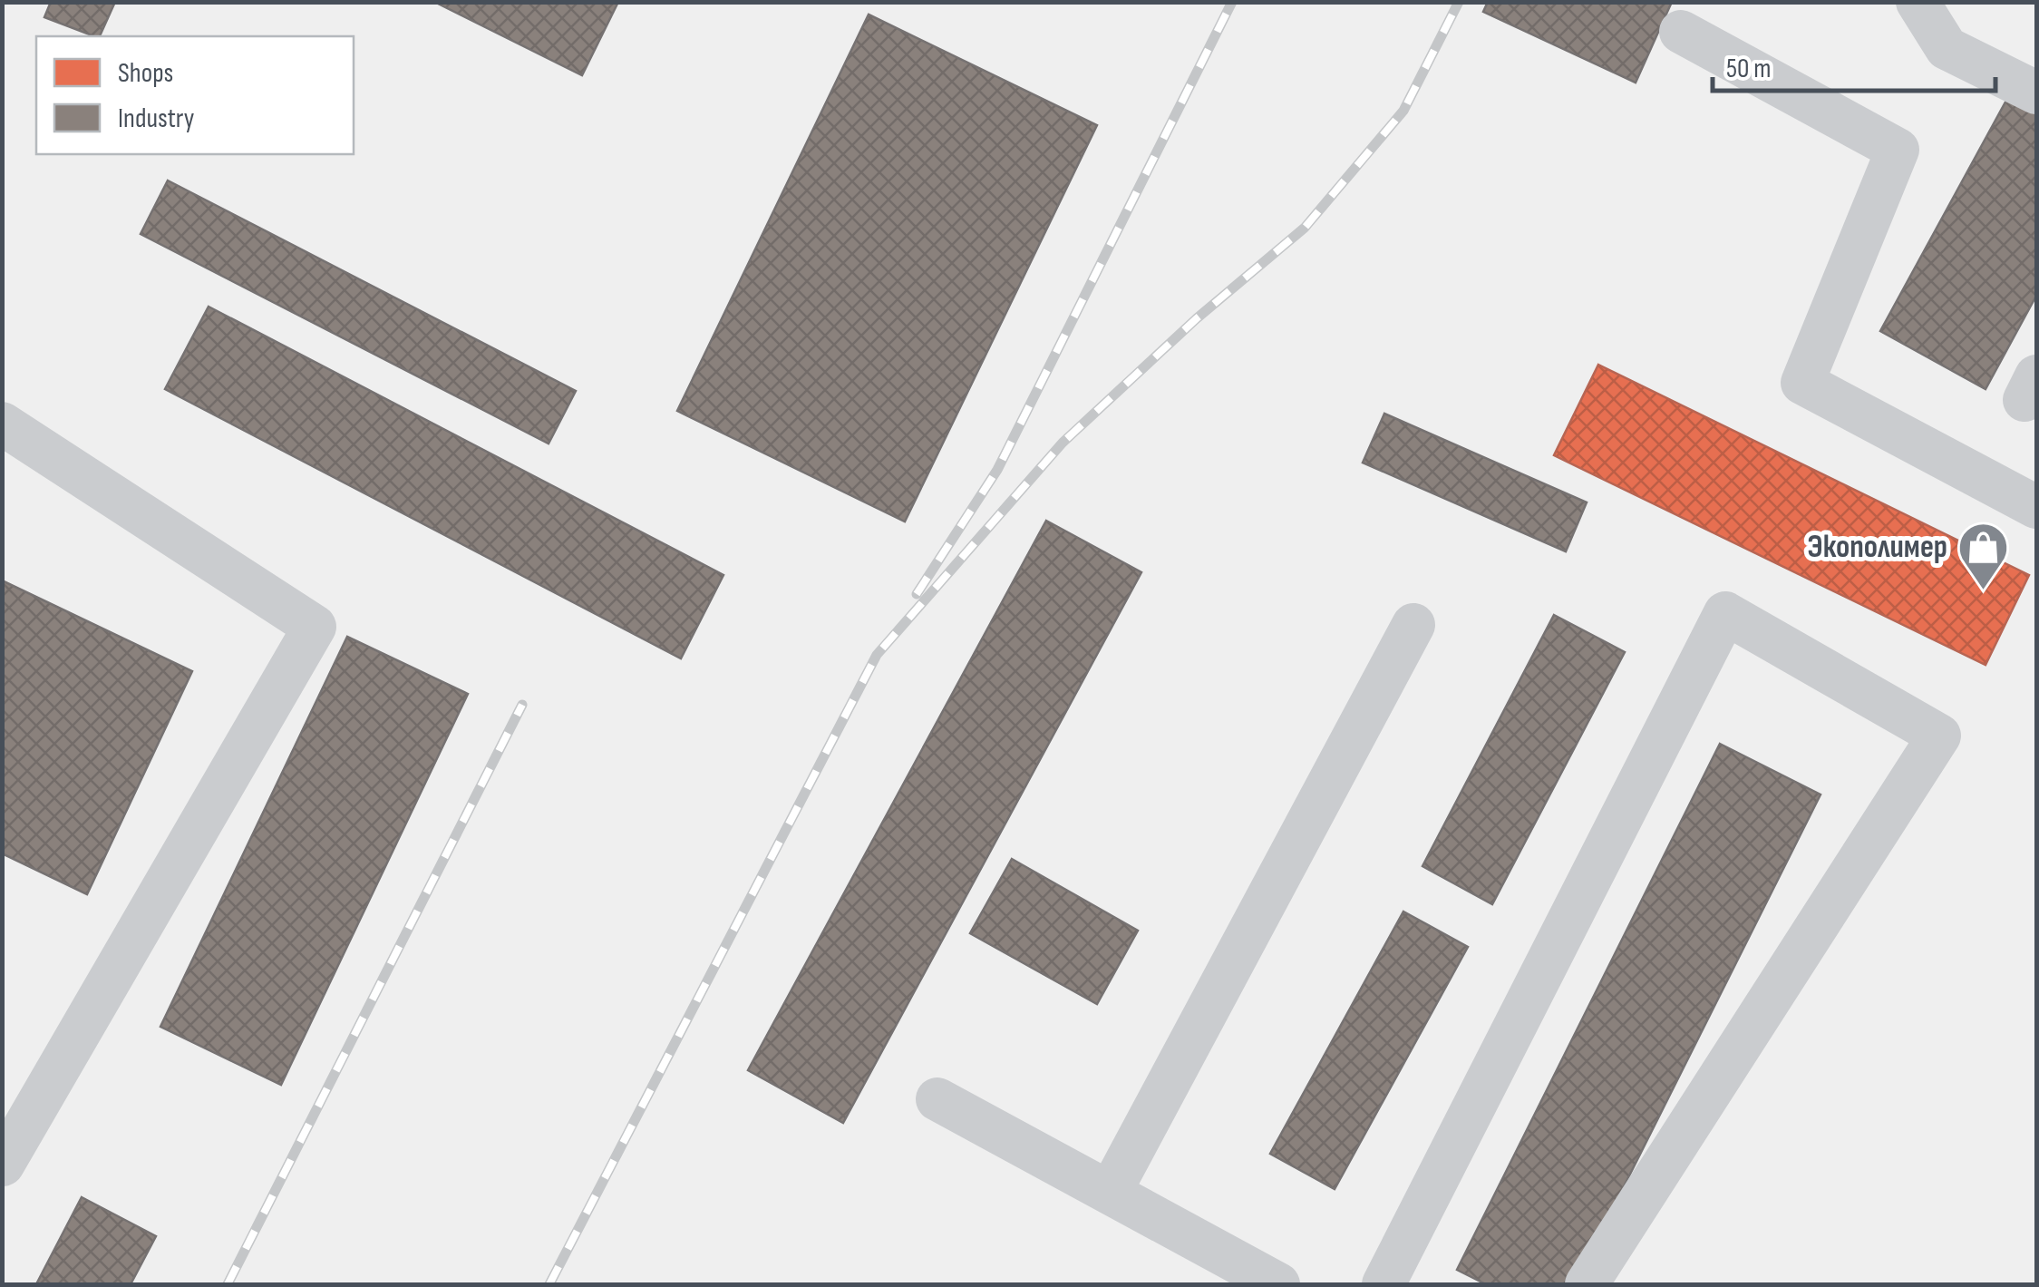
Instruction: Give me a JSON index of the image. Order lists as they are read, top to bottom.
{
  "places": {
    "shop": ["Экополимер"]
  },
  "legend": ["Shops", "Industry"],
  "scale_bar": "50 m"
}
